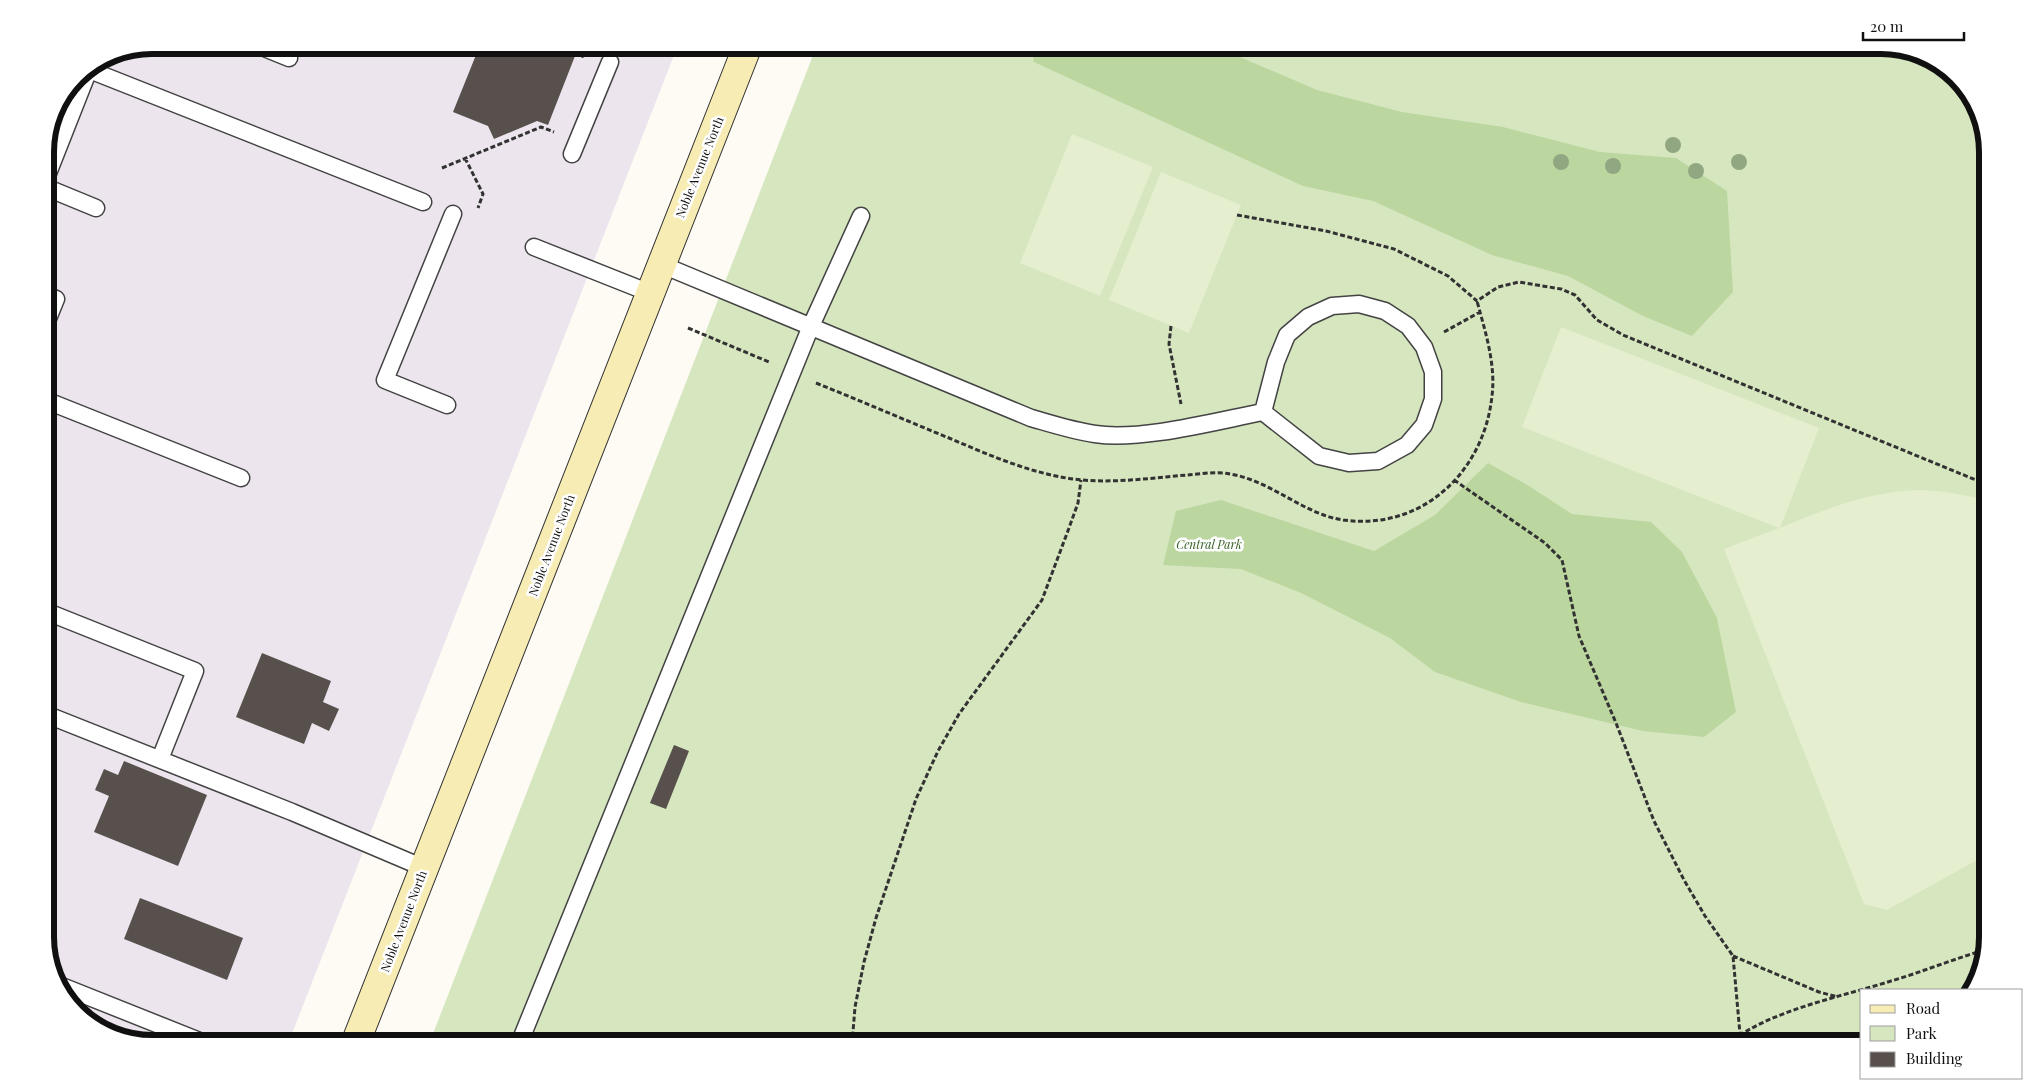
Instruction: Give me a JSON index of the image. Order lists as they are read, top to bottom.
{
  "streets": {
    "street": ["Noble Avenue North"]
  },
  "parks": ["Central Park"],
  "legend": ["Road", "Park", "Building"],
  "scale_bar": "20 m"
}
